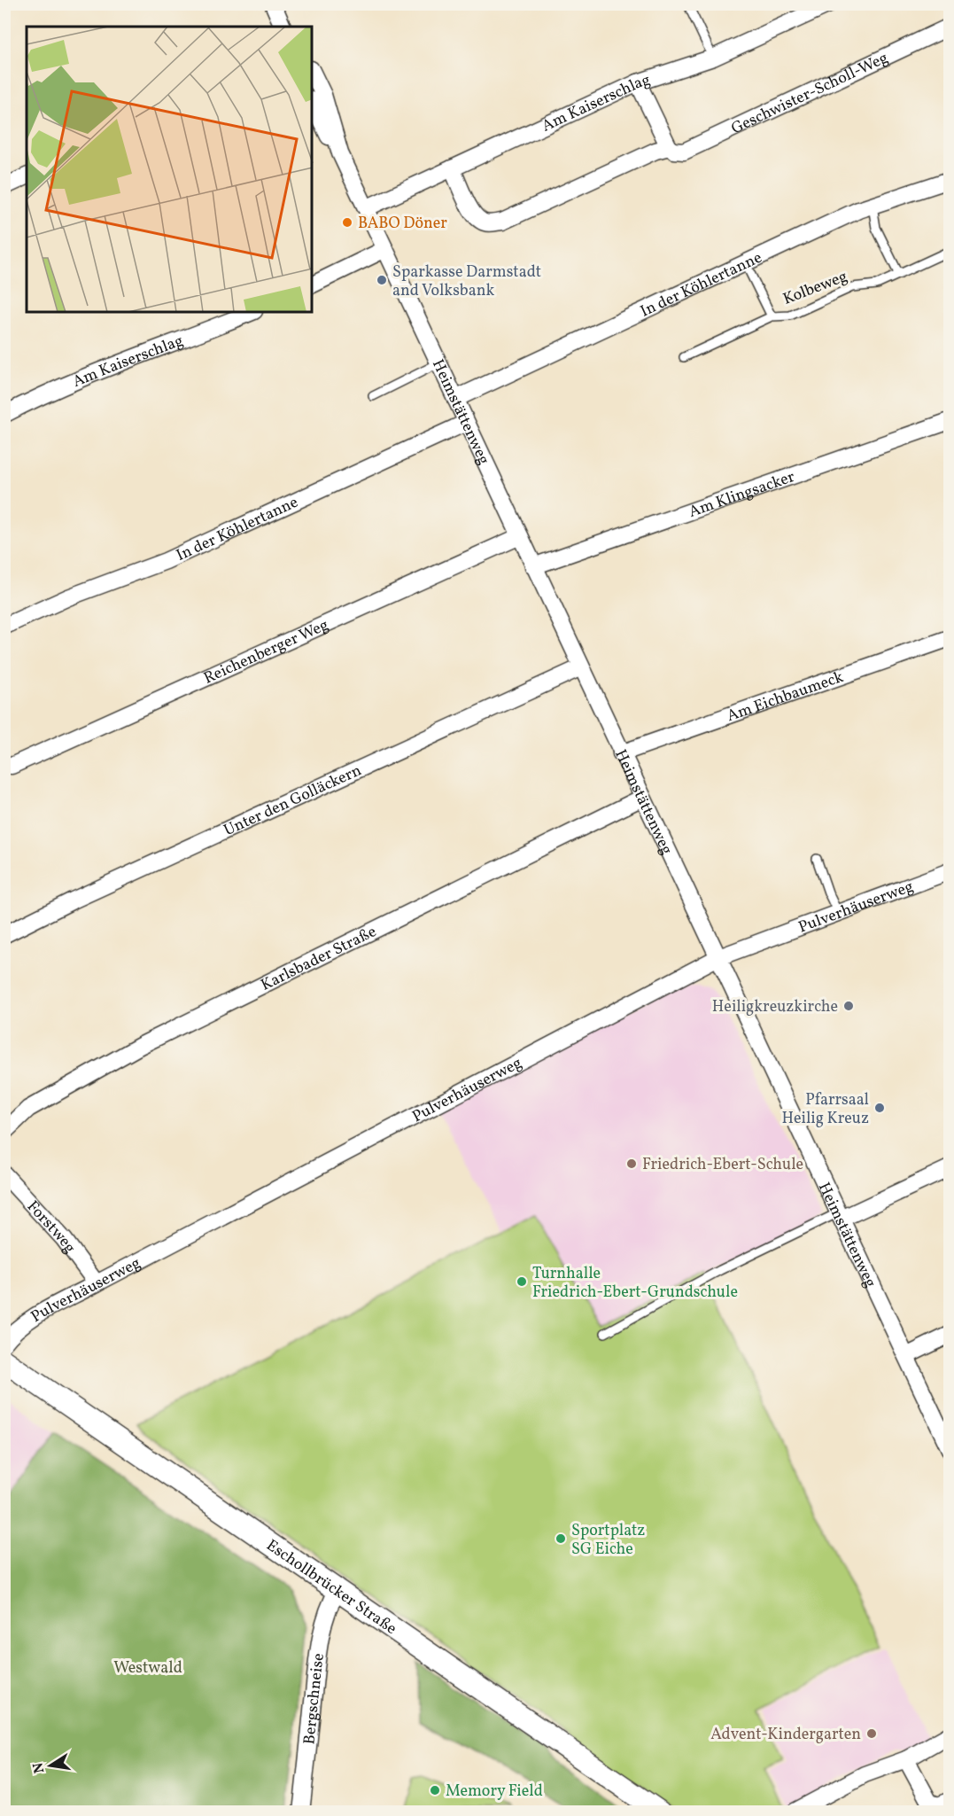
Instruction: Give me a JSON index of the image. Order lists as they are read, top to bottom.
{
  "streets": {
    "main road": ["Eschollbrücker Straße"],
    "street": [
      "Geschwister-Scholl-Weg",
      "Am Kaiserschlag",
      "In der Köhlertanne",
      "Heimstättenweg",
      "Am Klingsacker",
      "Reichenberger Weg",
      "Am Eichbaumeck",
      "Unter den Golläckern",
      "Pulverhäuserweg",
      "Karlsbader Straße",
      "Forstweg",
      "Bergschneise"
    ],
    "lane": ["Kolbeweg"]
  },
  "crossings": [
    ["Geschwister-Scholl-Weg", "Am Kaiserschlag"],
    ["Am Kaiserschlag", "Heimstättenweg"],
    ["In der Köhlertanne", "Kolbeweg"],
    ["In der Köhlertanne", "Heimstättenweg"],
    ["Heimstättenweg", "Am Klingsacker"],
    ["Heimstättenweg", "Reichenberger Weg"],
    ["Heimstättenweg", "Am Eichbaumeck"],
    ["Heimstättenweg", "Unter den Golläckern"],
    ["Heimstättenweg", "Pulverhäuserweg"],
    ["Heimstättenweg", "Karlsbader Straße"],
    ["Pulverhäuserweg", "Forstweg"],
    ["Eschollbrücker Straße", "Bergschneise"]
  ],
  "parks": ["Westwald"],
  "places": [
    "BABO Döner",
    "Sparkasse Darmstadt and Volksbank",
    "Heiligkreuzkirche",
    "Pfarrsaal Heilig Kreuz",
    "Friedrich-Ebert-Schule",
    "Turnhalle Friedrich-Ebert-Grundschule",
    "Sportplatz SG Eiche",
    "Advent-Kindergarten",
    "Memory Field"
  ],
  "north": "left"
}
